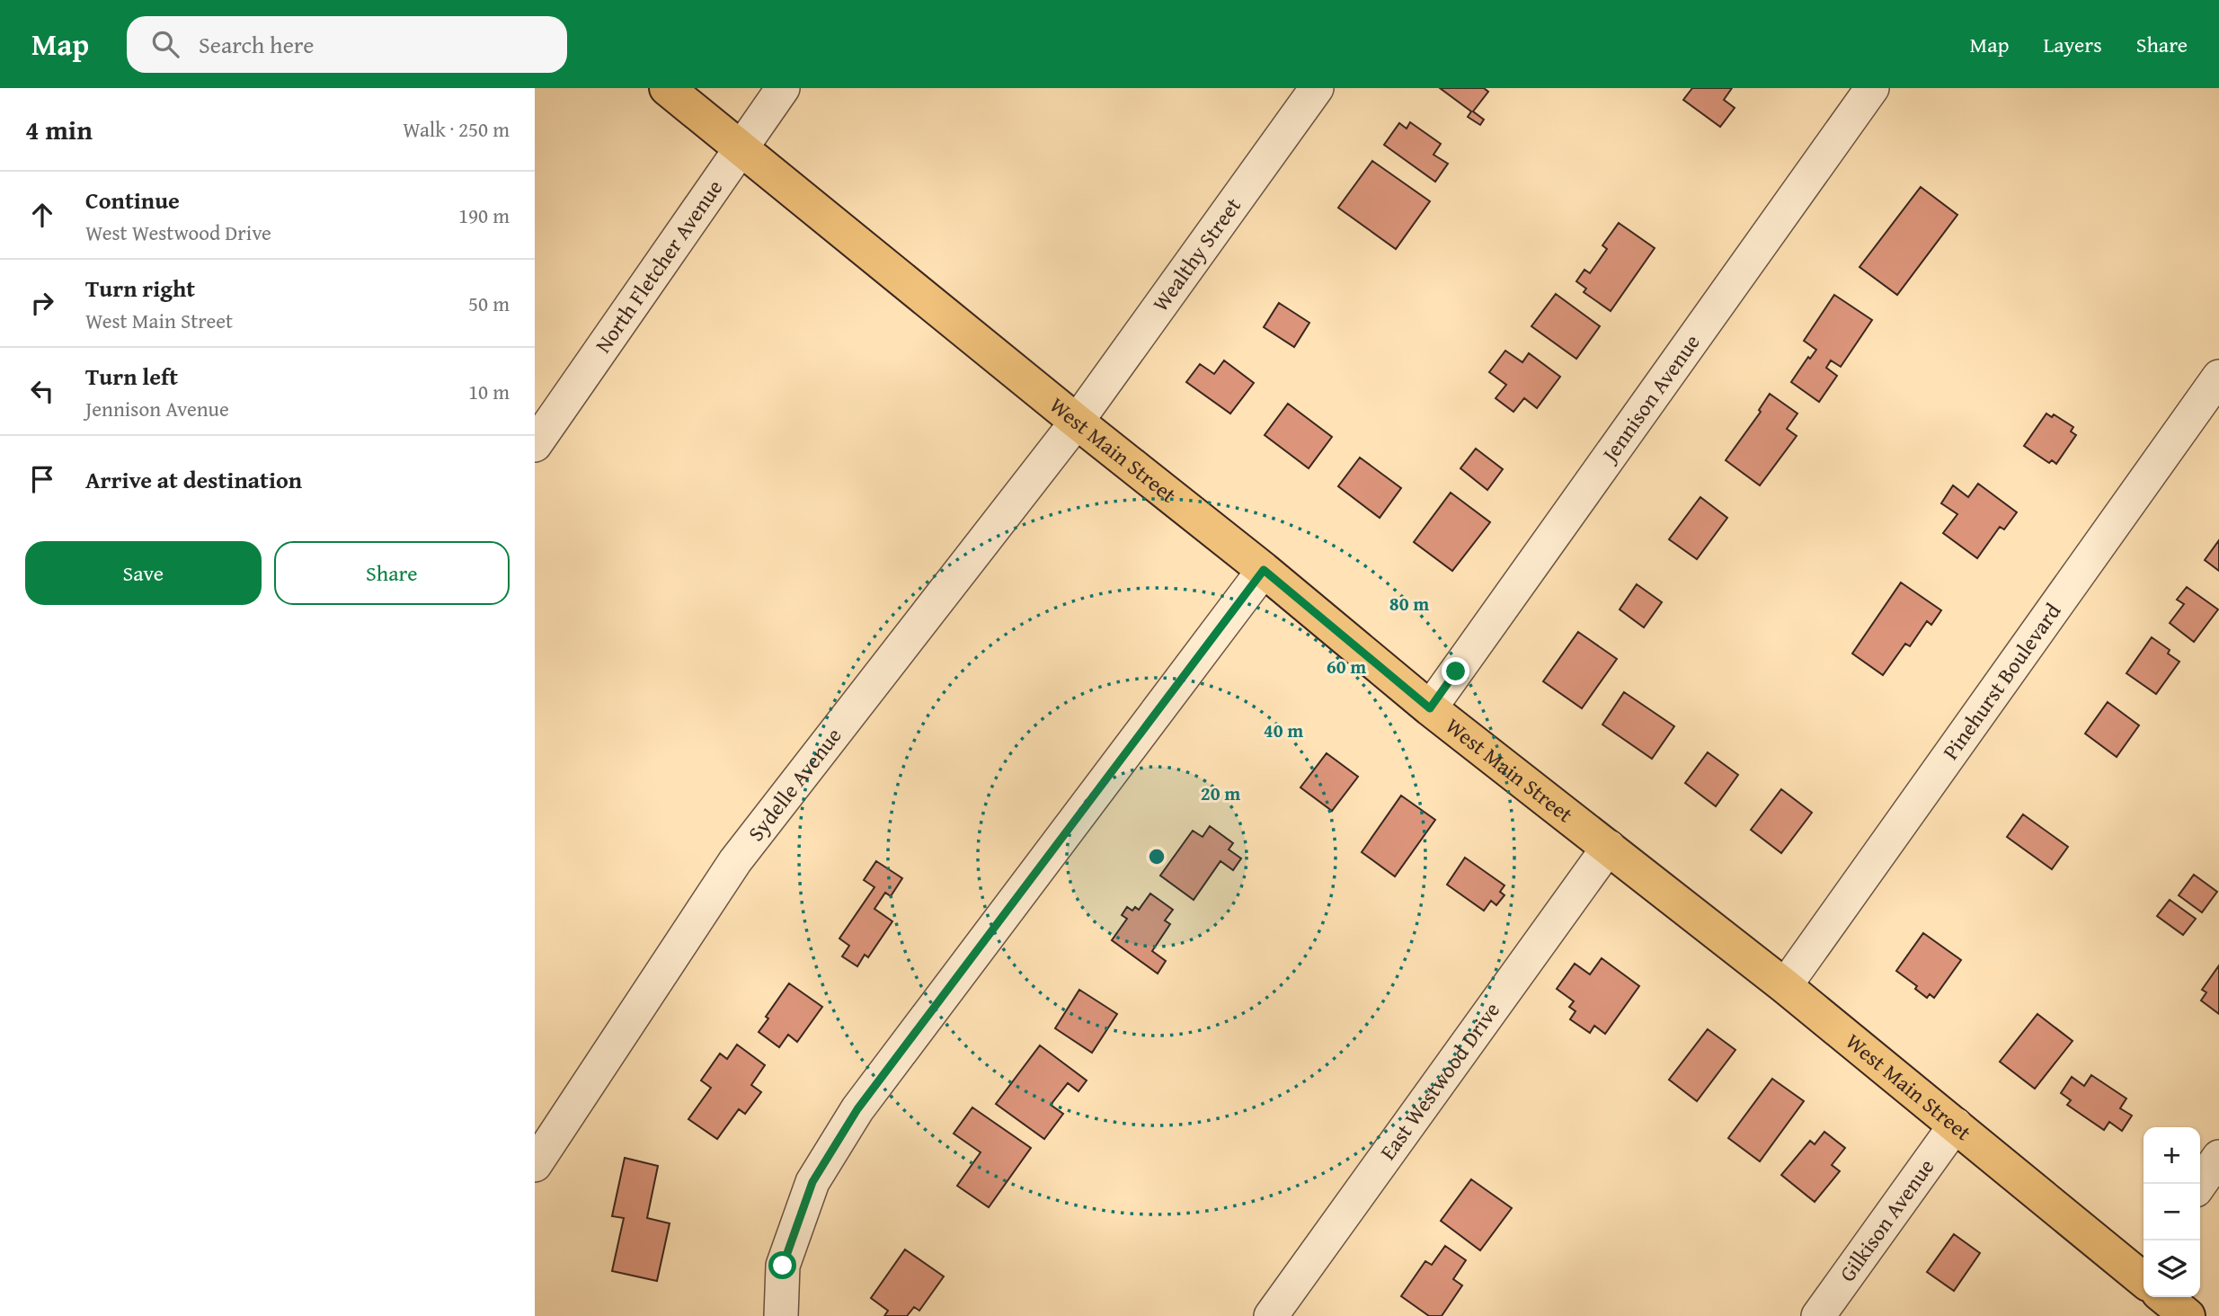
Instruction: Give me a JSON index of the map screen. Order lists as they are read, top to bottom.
{
  "streets": {
    "main road": ["West Main Street"],
    "street": [
      "Wealthy Street",
      "North Fletcher Avenue",
      "Jennison Avenue",
      "Pinehurst Boulevard",
      "Sydelle Avenue",
      "East Westwood Drive",
      "Gilkison Avenue"
    ]
  },
  "crossings": [
    ["Wealthy Street", "West Main Street"],
    ["Wealthy Street", "Sydelle Avenue"],
    ["North Fletcher Avenue", "West Main Street"],
    ["Jennison Avenue", "West Main Street"],
    ["West Main Street", "Pinehurst Boulevard"],
    ["West Main Street", "Sydelle Avenue"],
    ["West Main Street", "East Westwood Drive"],
    ["West Main Street", "Gilkison Avenue"]
  ],
  "page": {
    "header": "Map",
    "search": "Search here",
    "nav": ["Map", "Layers", "Share"],
    "heading": ["4 min", "Walk · 250 m"],
    "list": [
      ["Continue", "West Westwood Drive", "190 m"],
      ["Turn right", "West Main Street", "50 m"],
      ["Turn left", "Jennison Avenue", "10 m"],
      "Arrive at destination"
    ],
    "buttons": ["Save", "Share"],
    "map_buttons": ["+", "−"]
  },
  "rings": [
    "80 m",
    "60 m",
    "40 m",
    "20 m"
  ]
}
